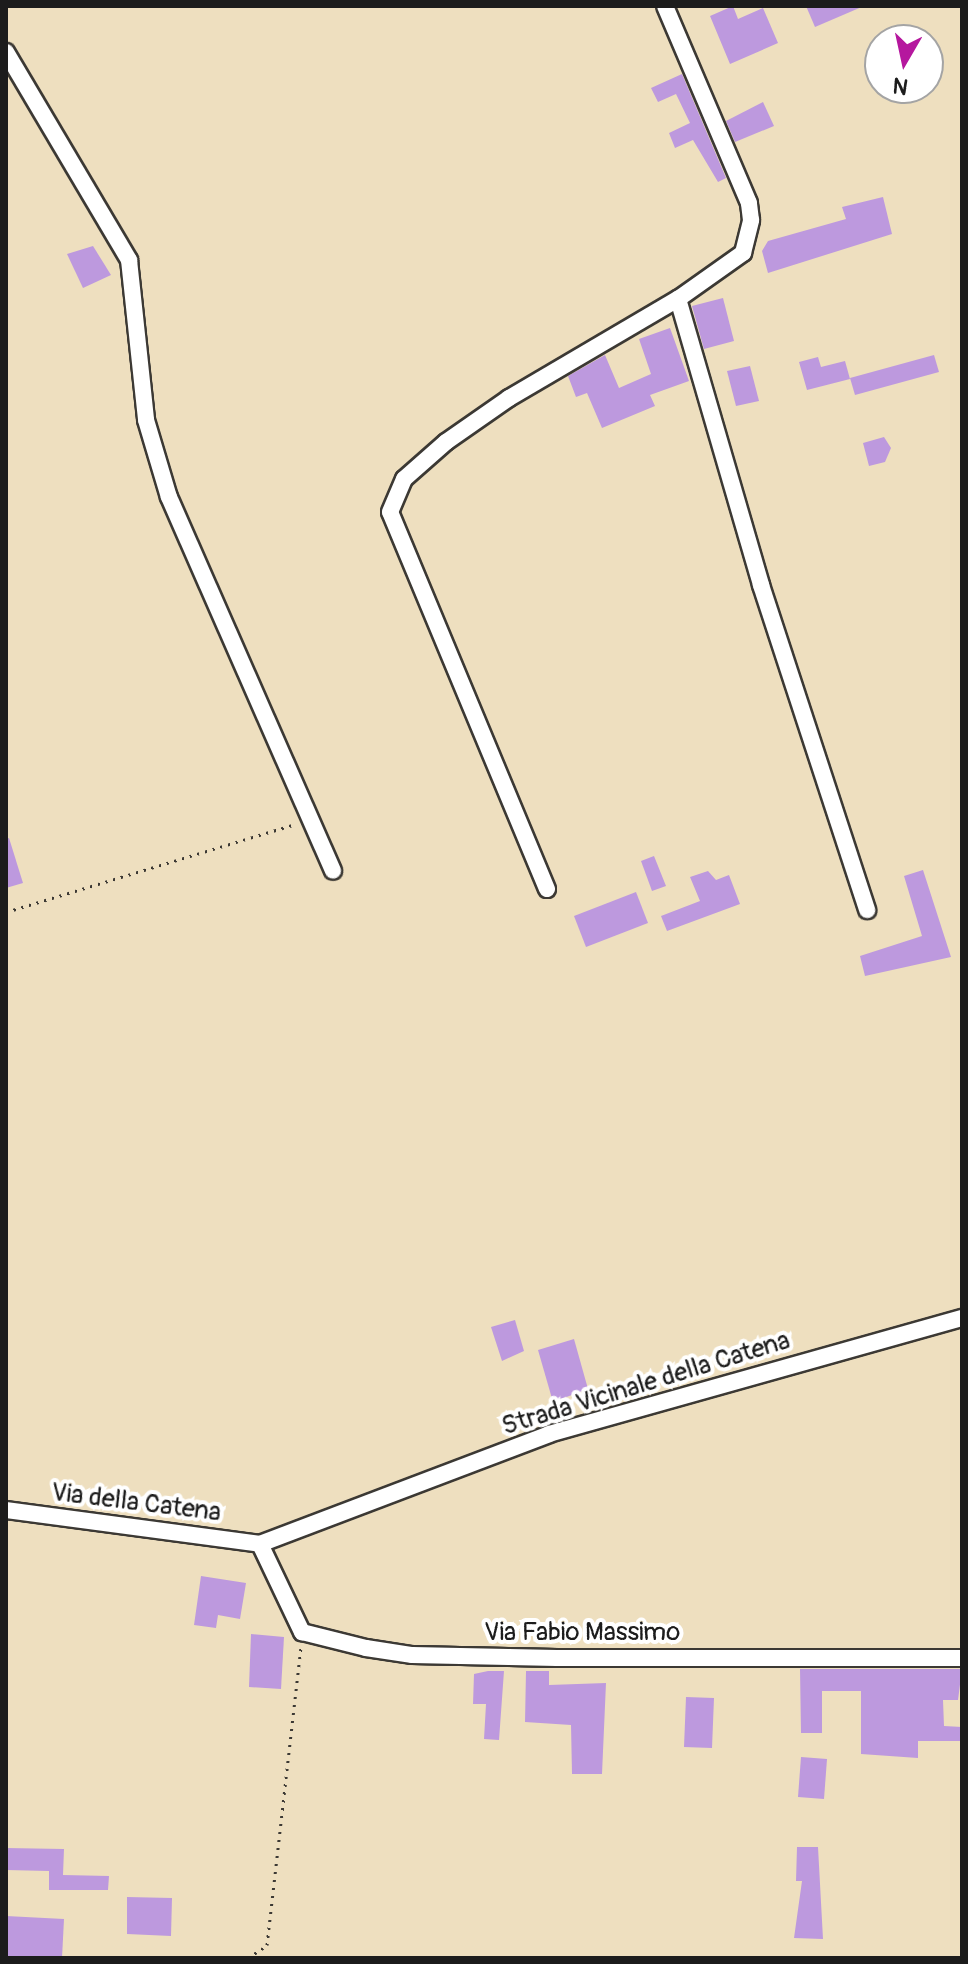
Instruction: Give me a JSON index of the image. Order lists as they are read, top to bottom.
{
  "streets": {
    "street": ["Strada Vicinale della Catena", "Via della Catena", "Via Fabio Massimo"]
  },
  "crossings": [
    ["Strada Vicinale della Catena", "Via della Catena"]
  ],
  "north": "bottom"
}
